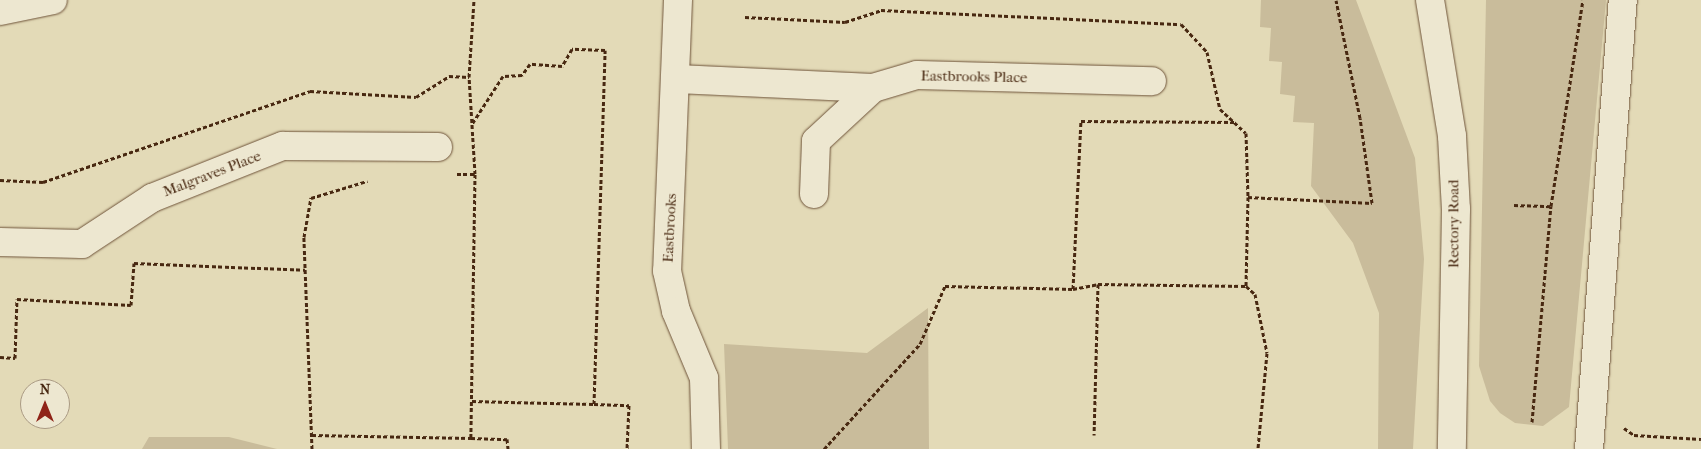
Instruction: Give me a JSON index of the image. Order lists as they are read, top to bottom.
{
  "streets": {
    "street": [
      "Eastbrooks Place",
      "Malgraves Place",
      "Rectory Road",
      "Eastbrooks"
    ]
  },
  "crossings": [
    ["Eastbrooks Place", "Eastbrooks"]
  ],
  "north": "top"
}
